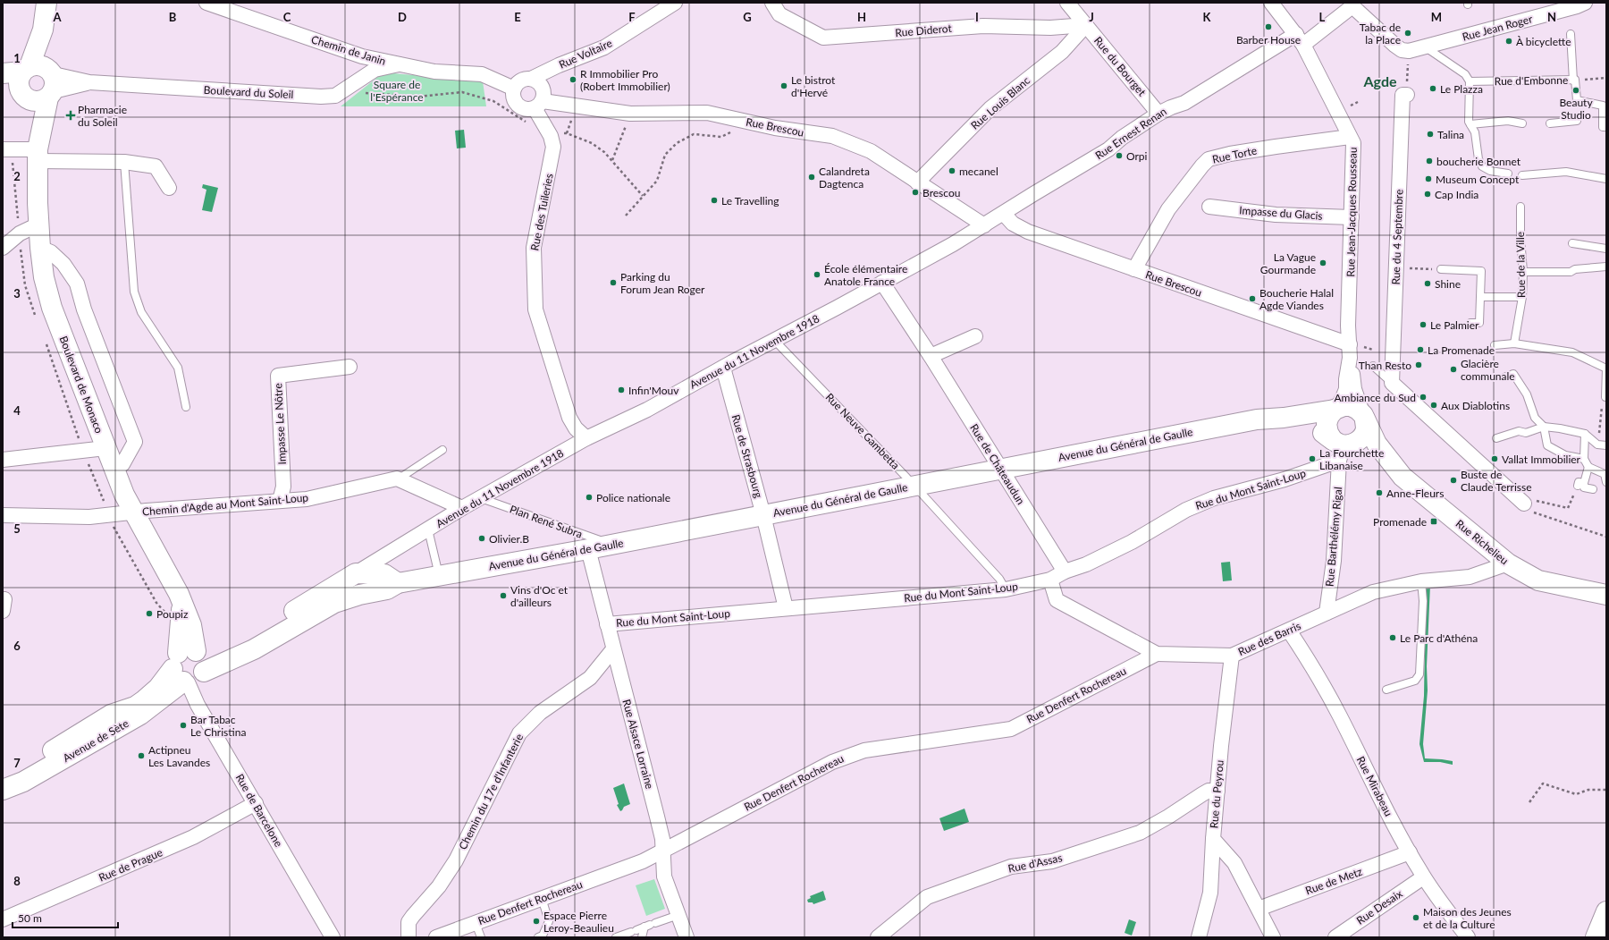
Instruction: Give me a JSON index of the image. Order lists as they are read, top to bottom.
{
  "streets": {
    "main road": [
      "Boulevard du Soleil",
      "Boulevard de Monaco",
      "Avenue du Général de Gaulle",
      "Rue Richelieu",
      "Avenue de Sète"
    ],
    "street": [
      "Rue Jean Roger",
      "Rue Diderot",
      "Chemin de Janin",
      "Rue Voltaire",
      "Rue du Bourget",
      "Rue Louis Blanc",
      "Rue Brescou",
      "Rue Ernest Renan",
      "Rue Torte",
      "Rue des Tuileries",
      "Rue Jean-Jacques Rousseau",
      "Impasse du Glacis",
      "Rue du 4 Septembre",
      "Avenue du 11 Novembre 1918",
      "Impasse Le Nôtre",
      "Rue de Strasbourg",
      "Rue de Châteaudun",
      "Rue du Mont Saint-Loup",
      "Chemin d'Agde au Mont Saint-Loup",
      "Rue Barthélémy Rigal",
      "Rue des Barris",
      "Rue Denfert Rochereau",
      "Rue Alsace Lorraine",
      "Rue Mirabeau",
      "Chemin du 17e d'Infanterie",
      "Rue du Peyrou",
      "Rue de Barcelone",
      "Rue d'Assas",
      "Rue de Prague",
      "Rue de Metz",
      "Rue Desaix"
    ],
    "lane": [
      "Rue d'Embonne",
      "Rue de la Ville",
      "Rue Neuve Gambetta",
      "Plan René Subra"
    ]
  },
  "crossings": [
    ["Rue Diderot", "Rue du Bourget"],
    ["Rue Diderot", "Rue Louis Blanc"],
    ["Chemin de Janin", "Rue Voltaire"],
    ["Chemin de Janin", "Boulevard du Soleil"],
    ["Chemin de Janin", "Rue Brescou"],
    ["Chemin de Janin", "Rue des Tuileries"],
    ["Rue Voltaire", "Rue Brescou"],
    ["Rue Voltaire", "Rue des Tuileries"],
    ["Rue du Bourget", "Rue Louis Blanc"],
    ["Rue du Bourget", "Rue Ernest Renan"],
    ["Boulevard du Soleil", "Boulevard de Monaco"],
    ["Rue Louis Blanc", "Rue Brescou"],
    ["Rue Brescou", "Rue Ernest Renan"],
    ["Rue Brescou", "Rue Torte"],
    ["Rue Brescou", "Rue des Tuileries"],
    ["Rue Brescou", "Rue Jean-Jacques Rousseau"],
    ["Rue Brescou", "Avenue du 11 Novembre 1918"],
    ["Rue Ernest Renan", "Rue Jean-Jacques Rousseau"],
    ["Rue Ernest Renan", "Avenue du 11 Novembre 1918"],
    ["Rue Torte", "Rue Jean-Jacques Rousseau"],
    ["Rue des Tuileries", "Avenue du 11 Novembre 1918"],
    ["Rue Jean-Jacques Rousseau", "Impasse du Glacis"],
    ["Rue Jean-Jacques Rousseau", "Avenue du Général de Gaulle"],
    ["Rue Jean-Jacques Rousseau", "Rue du Mont Saint-Loup"],
    ["Rue Jean-Jacques Rousseau", "Rue Barthélémy Rigal"],
    ["Rue Jean-Jacques Rousseau", "Rue Richelieu"],
    ["Avenue du 11 Novembre 1918", "Rue Neuve Gambetta"],
    ["Avenue du 11 Novembre 1918", "Rue de Strasbourg"],
    ["Avenue du 11 Novembre 1918", "Rue de Châteaudun"],
    ["Avenue du 11 Novembre 1918", "Plan René Subra"],
    ["Avenue du 11 Novembre 1918", "Avenue de Sète"],
    ["Boulevard de Monaco", "Chemin d'Agde au Mont Saint-Loup"],
    ["Boulevard de Monaco", "Avenue de Sète"],
    ["Boulevard de Monaco", "Rue de Barcelone"],
    ["Impasse Le Nôtre", "Chemin d'Agde au Mont Saint-Loup"],
    ["Rue Neuve Gambetta", "Avenue du Général de Gaulle"],
    ["Rue Neuve Gambetta", "Rue du Mont Saint-Loup"],
    ["Avenue du Général de Gaulle", "Rue de Strasbourg"],
    ["Avenue du Général de Gaulle", "Rue de Châteaudun"],
    ["Avenue du Général de Gaulle", "Rue du Mont Saint-Loup"],
    ["Avenue du Général de Gaulle", "Plan René Subra"],
    ["Avenue du Général de Gaulle", "Rue Barthélémy Rigal"],
    ["Avenue du Général de Gaulle", "Rue Richelieu"],
    ["Avenue du Général de Gaulle", "Avenue de Sète"],
    ["Avenue du Général de Gaulle", "Rue Alsace Lorraine"],
    ["Rue de Strasbourg", "Rue du Mont Saint-Loup"],
    ["Rue de Châteaudun", "Rue du Mont Saint-Loup"],
    ["Rue du Mont Saint-Loup", "Rue Barthélémy Rigal"],
    ["Rue du Mont Saint-Loup", "Rue Richelieu"],
    ["Rue du Mont Saint-Loup", "Rue des Barris"],
    ["Rue du Mont Saint-Loup", "Rue Alsace Lorraine"],
    ["Rue Barthélémy Rigal", "Rue Richelieu"],
    ["Rue Barthélémy Rigal", "Rue des Barris"],
    ["Rue Richelieu", "Rue des Barris"],
    ["Rue des Barris", "Rue Denfert Rochereau"],
    ["Rue des Barris", "Rue Mirabeau"],
    ["Rue des Barris", "Rue du Peyrou"],
    ["Rue Denfert Rochereau", "Rue Alsace Lorraine"],
    ["Avenue de Sète", "Rue de Barcelone"],
    ["Rue Alsace Lorraine", "Chemin du 17e d'Infanterie"],
    ["Rue Mirabeau", "Rue de Metz"],
    ["Rue Mirabeau", "Rue Desaix"],
    ["Rue du Peyrou", "Rue d'Assas"],
    ["Rue du Peyrou", "Rue de Metz"],
    ["Rue de Barcelone", "Rue de Prague"]
  ],
  "districts": ["Agde"],
  "parks": ["Square de l'Espérance"],
  "places": {
    "other": [
      "Barber House",
      "Tabac de la Place",
      "À bicyclette",
      "R Immobilier Pro (Robert Immobilier)",
      "Le bistrot d'Hervé",
      "Le Plazza",
      "Beauty Studio",
      "Talina",
      "Orpi",
      "boucherie Bonnet",
      "mecanel",
      "Calandreta Dagtenca",
      "Museum Concept",
      "Brescou",
      "Cap India",
      "Le Travelling",
      "La Vague Gourmande",
      "École élémentaire Anatole France",
      "Parking du Forum Jean Roger",
      "Shine",
      "Boucherie Halal Agde Viandes",
      "Le Palmier",
      "La Promenade",
      "Than Resto",
      "Glacière communale",
      "Infin'Mouv",
      "Ambiance du Sud",
      "Aux Diablotins",
      "La Fourchette Libanaise",
      "Vallat Immobilier",
      "Buste de Claude Terrisse",
      "Anne-Fleurs",
      "Police nationale",
      "Olivier.B",
      "Vins d'Oc et d'ailleurs",
      "Poupiz",
      "Le Parc d'Athéna",
      "Bar Tabac Le Christina",
      "Actipneu Les Lavandes",
      "Maison des Jeunes et de la Culture",
      "Espace Pierre Leroy-Beaulieu"
    ],
    "health": ["Pharmacie du Soleil"],
    "transit": ["Promenade"]
  },
  "scale_bar": "50 m",
  "grid": {
    "columns": [
      "A",
      "B",
      "C",
      "D",
      "E",
      "F",
      "G",
      "H",
      "I",
      "J",
      "K",
      "L",
      "M",
      "N"
    ],
    "rows": [
      "1",
      "2",
      "3",
      "4",
      "5",
      "6",
      "7",
      "8"
    ]
  }
}
